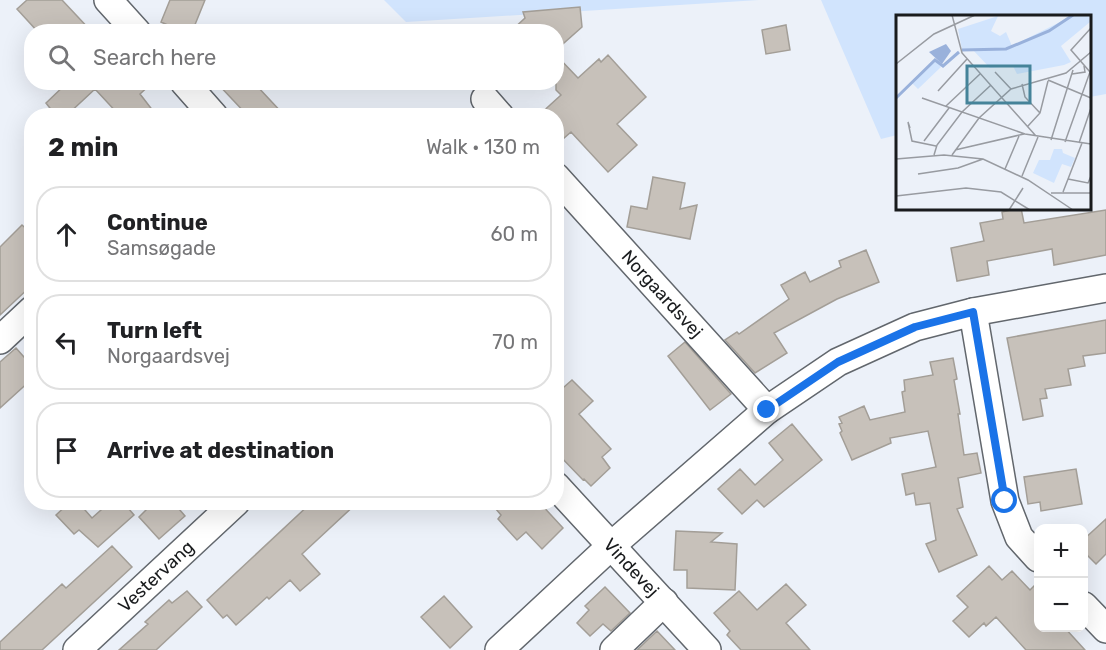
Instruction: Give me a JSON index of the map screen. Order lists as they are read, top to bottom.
{
  "streets": {
    "street": ["Norgaardsvej", "Vindevej", "Vestervang"]
  },
  "page": {
    "search": "Search here",
    "heading": ["2 min", "Walk · 130 m"],
    "list": [
      ["Continue", "Samsøgade", "60 m"],
      ["Turn left", "Norgaardsvej", "70 m"],
      "Arrive at destination"
    ],
    "map_buttons": ["+", "−"]
  }
}
